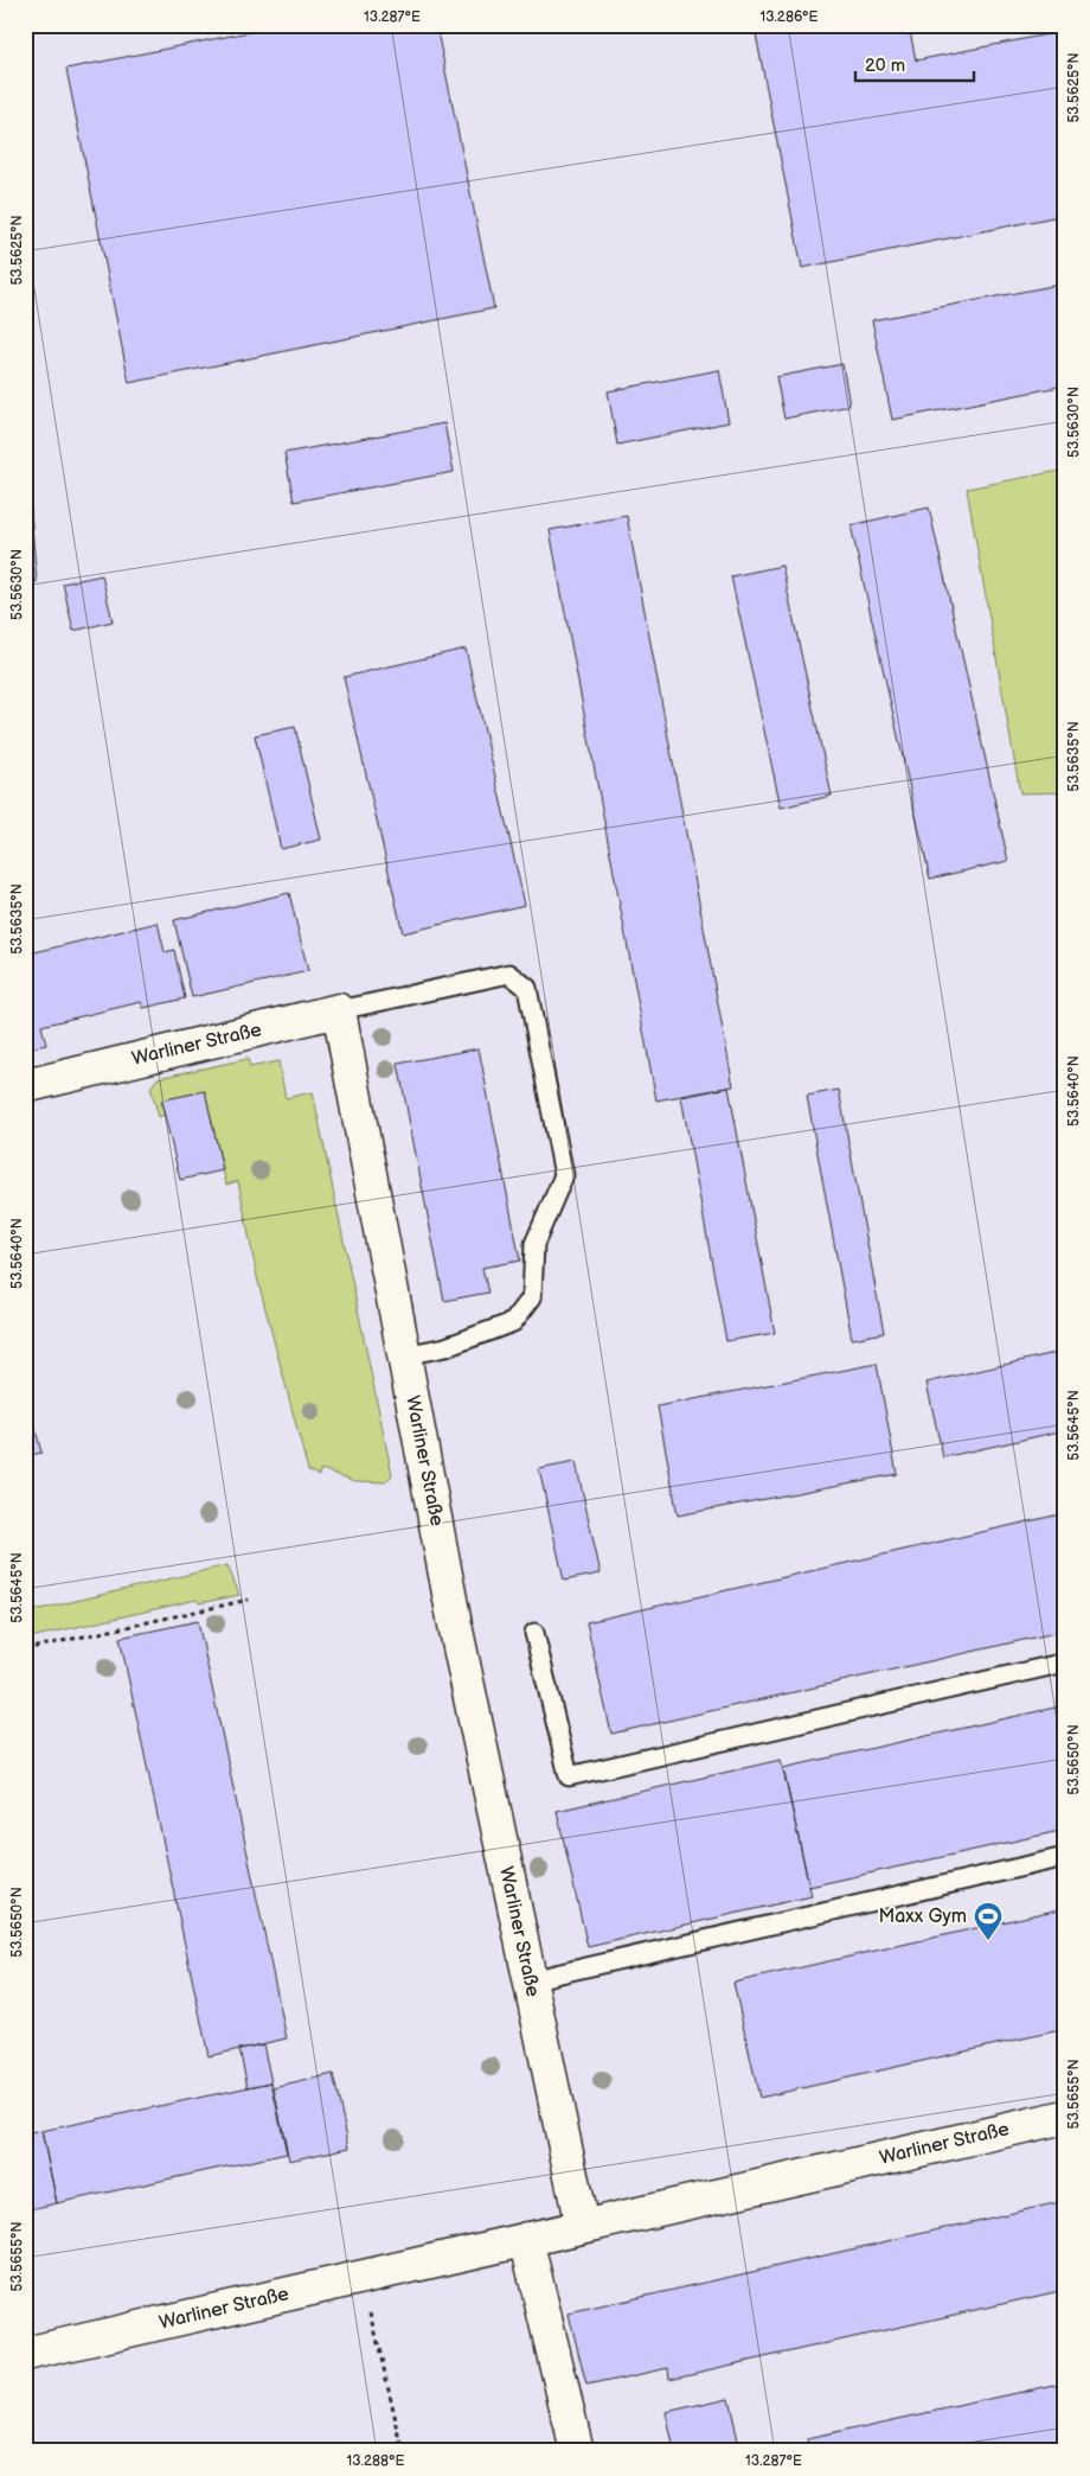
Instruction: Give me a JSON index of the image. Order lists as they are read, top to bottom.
{
  "streets": {
    "street": ["Warliner Straße"]
  },
  "places": {
    "sports": ["Maxx Gym"]
  },
  "scale_bar": "20 m",
  "coordinates": [
    "13.287°E",
    "13.286°E",
    "53.5625°N",
    "53.5630°N",
    "53.5635°N",
    "53.5640°N",
    "53.5645°N",
    "53.5650°N",
    "53.5655°N",
    "13.288°E"
  ]
}
